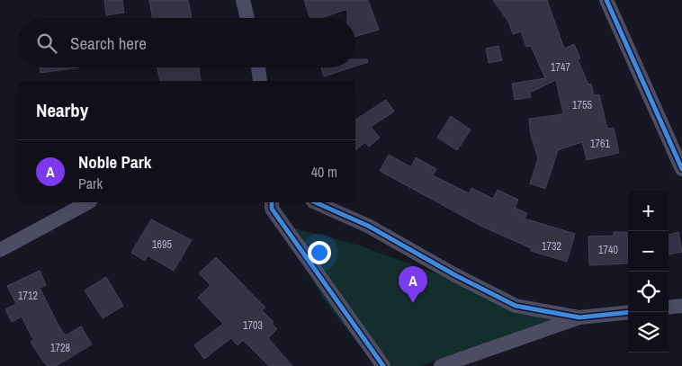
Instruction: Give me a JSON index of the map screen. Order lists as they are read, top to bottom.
{
  "house_numbers": [
    "1747",
    "1755",
    "1761",
    "1695",
    "1732",
    "1740",
    "1712",
    "1703",
    "1728"
  ],
  "page": {
    "search": "Search here",
    "heading": "Nearby",
    "list": [
      {
        "mark": "A",
        "name": "Noble Park",
        "note": "Park",
        "value": "40 m"
      }
    ],
    "map_buttons": ["+", "−"],
    "pins": "A"
  }
}
